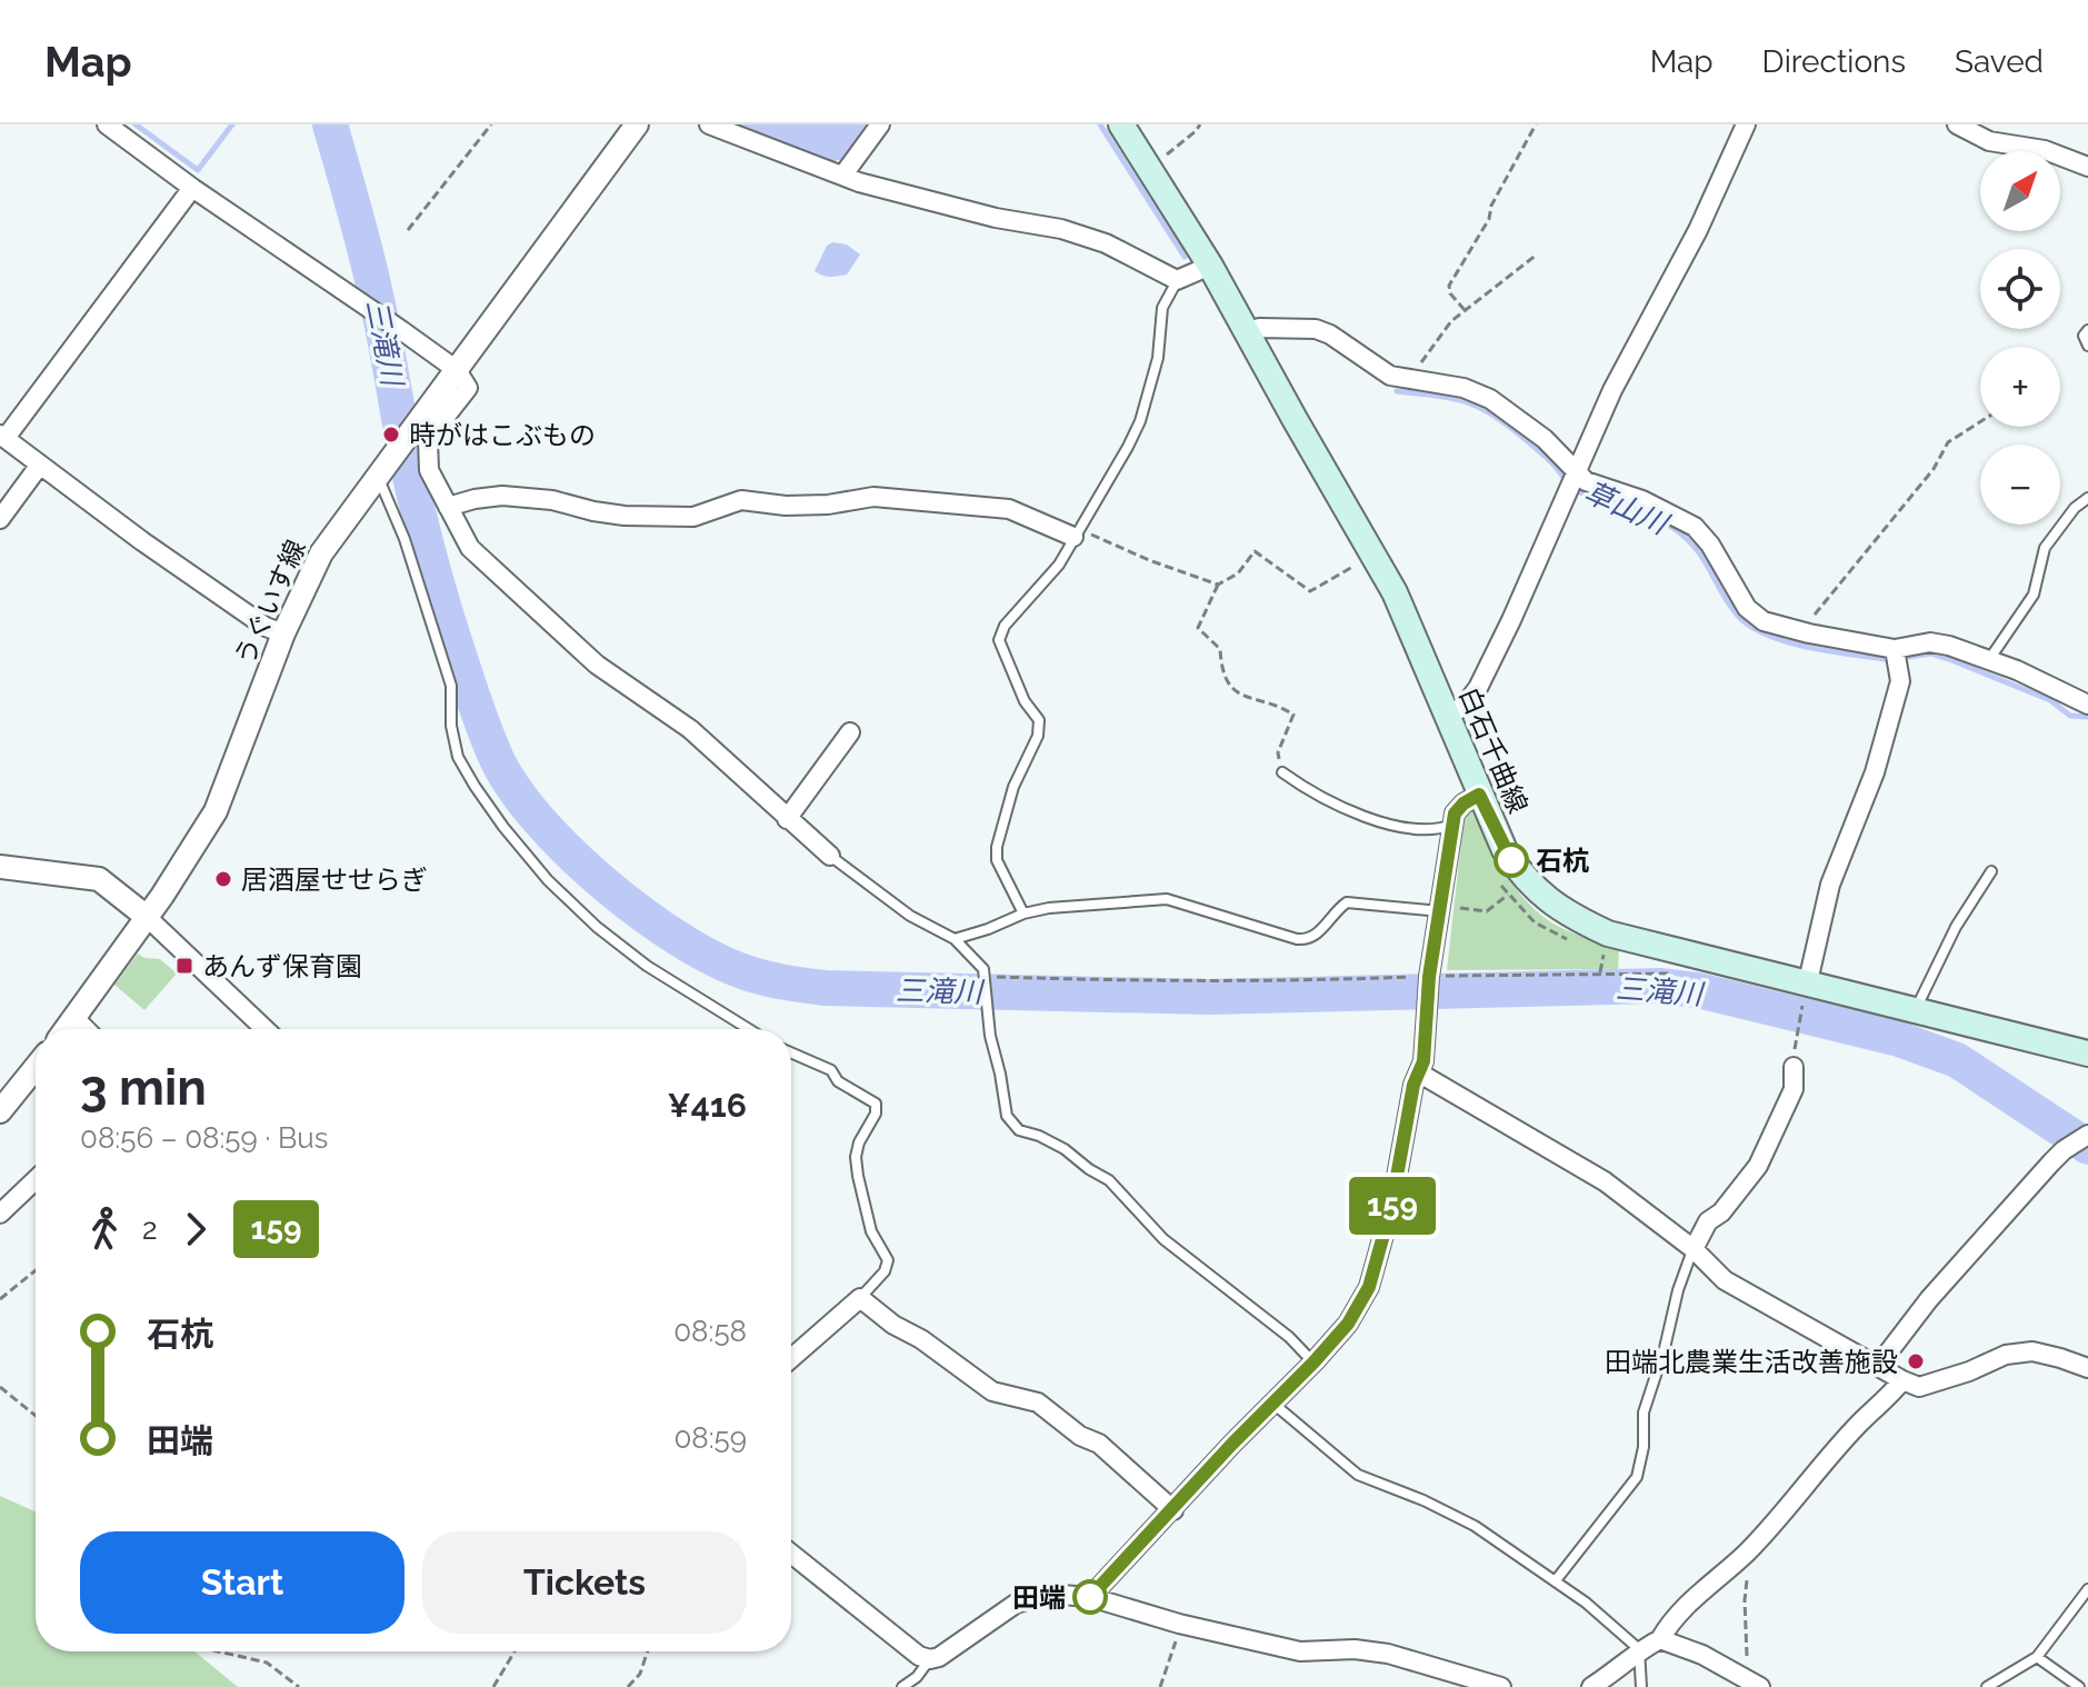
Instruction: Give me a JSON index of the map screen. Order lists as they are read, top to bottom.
{
  "streets": {
    "main road": ["白石千曲線"],
    "street": ["うぐいす線"]
  },
  "water": ["三滝川", "草山川"],
  "places": {
    "other": [
      "時がはこぶもの",
      "石杭",
      "居酒屋せせらぎ",
      "田端北農業生活改善施設",
      "田端"
    ],
    "transit": ["あんず保育園"]
  },
  "lines": ["bus line 159"],
  "north": "top right",
  "page": {
    "header": "Map",
    "nav": ["Map", "Directions", "Saved"],
    "on_map": "159",
    "map_buttons": ["+", "−"],
    "heading": ["3 min", "08:56 – 08:59 · Bus", "¥416"],
    "legs": ["2", "159"],
    "list": [
      {
        "name": "石杭",
        "value": "08:58"
      },
      {
        "name": "田端",
        "value": "08:59"
      }
    ],
    "buttons": ["Start", "Tickets"]
  }
}
